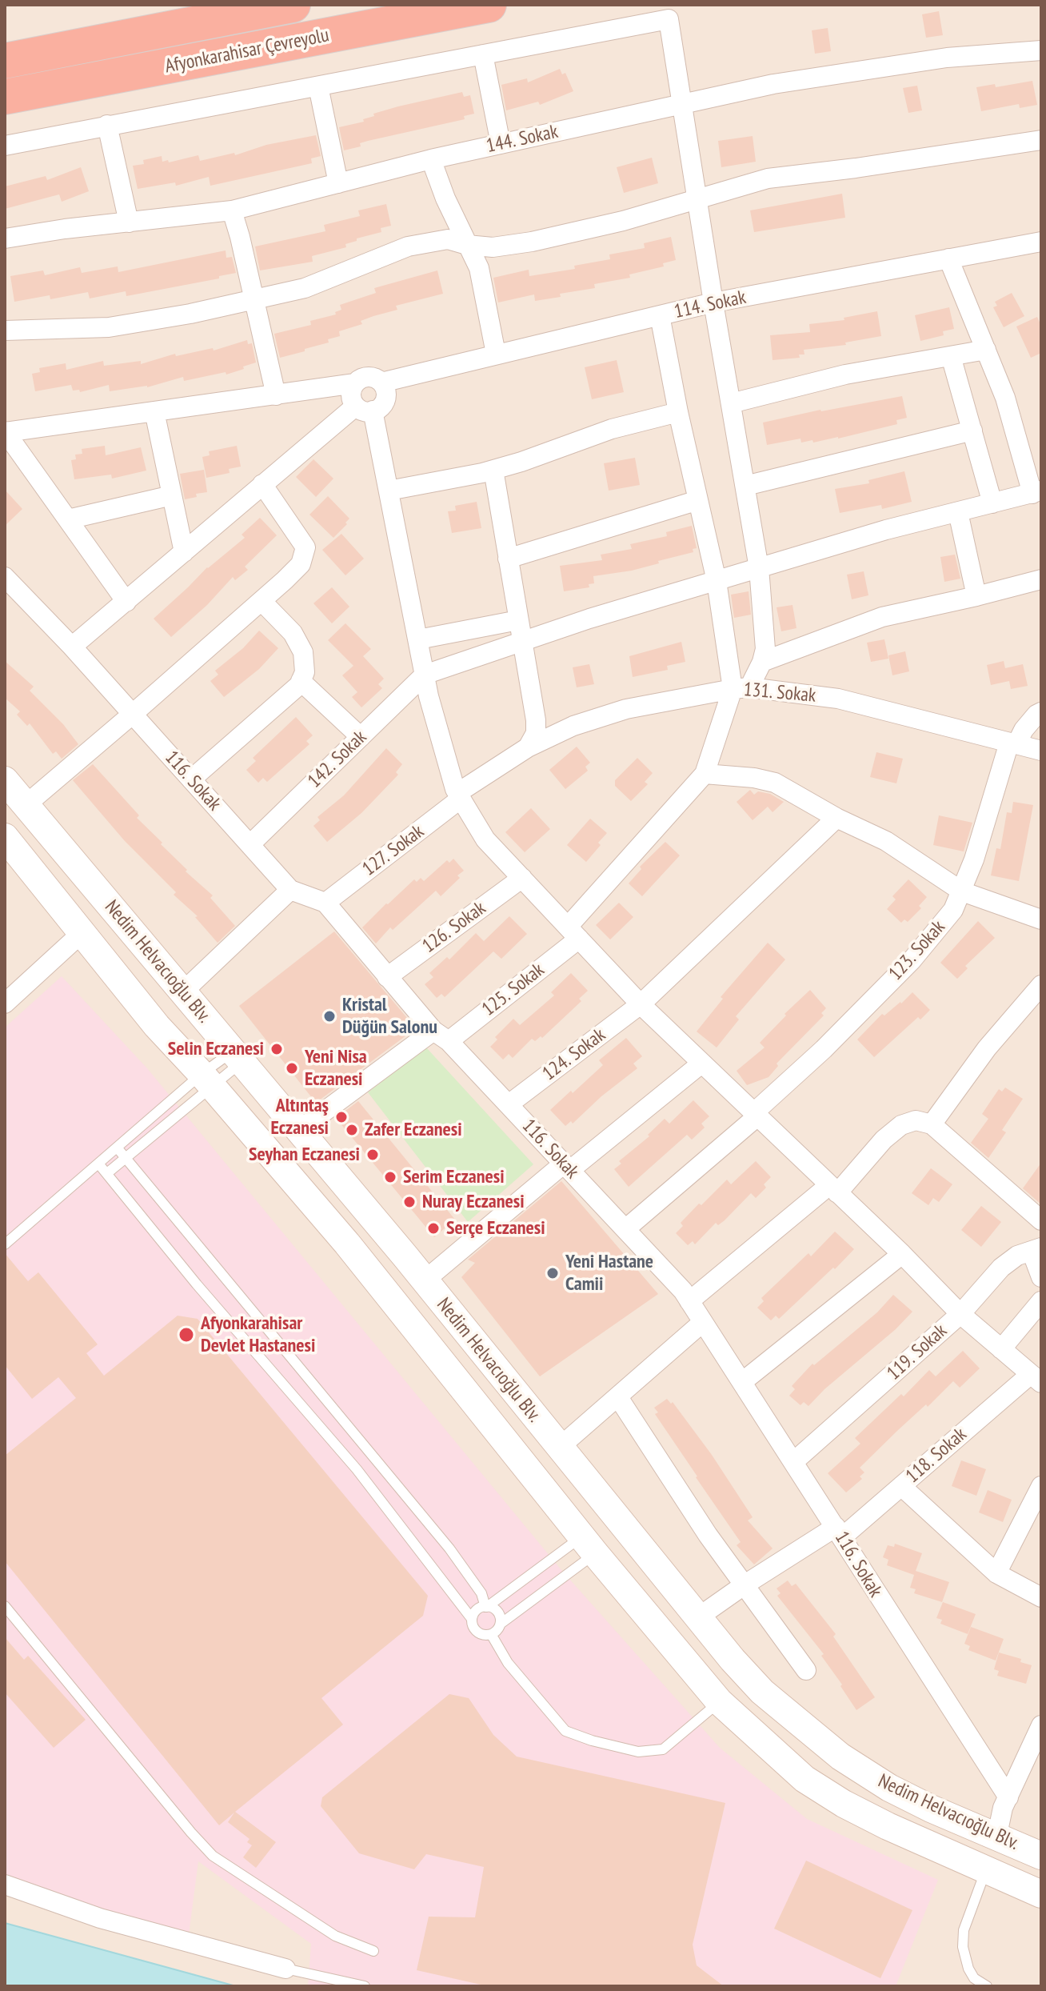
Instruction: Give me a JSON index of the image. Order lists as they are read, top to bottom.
{
  "streets": {
    "highway": ["Afyonkarahisar Çevreyolu"],
    "main road": ["Nedim Helvacıoğlu Blv."],
    "street": [
      "144. Sokak",
      "114. Sokak",
      "131. Sokak",
      "142. Sokak",
      "116. Sokak",
      "127. Sokak",
      "126. Sokak",
      "123. Sokak",
      "125. Sokak",
      "124. Sokak",
      "119. Sokak",
      "118. Sokak"
    ]
  },
  "crossings": [
    ["131. Sokak", "127. Sokak"],
    ["131. Sokak", "123. Sokak"],
    ["142. Sokak", "116. Sokak"],
    ["116. Sokak", "127. Sokak"],
    ["116. Sokak", "126. Sokak"],
    ["116. Sokak", "123. Sokak"],
    ["116. Sokak", "125. Sokak"],
    ["116. Sokak", "124. Sokak"],
    ["116. Sokak", "119. Sokak"],
    ["116. Sokak", "118. Sokak"],
    ["Nedim Helvacıoğlu Blv.", "125. Sokak"],
    ["Nedim Helvacıoğlu Blv.", "118. Sokak"]
  ],
  "places": [
    "Kristal Düğün Salonu",
    "Selin Eczanesi",
    "Yeni Nisa Eczanesi",
    "Altıntaş Eczanesi",
    "Zafer Eczanesi",
    "Seyhan Eczanesi",
    "Serim Eczanesi",
    "Nuray Eczanesi",
    "Serçe Eczanesi",
    "Yeni Hastane Camii",
    "Afyonkarahisar Devlet Hastanesi"
  ]
}
